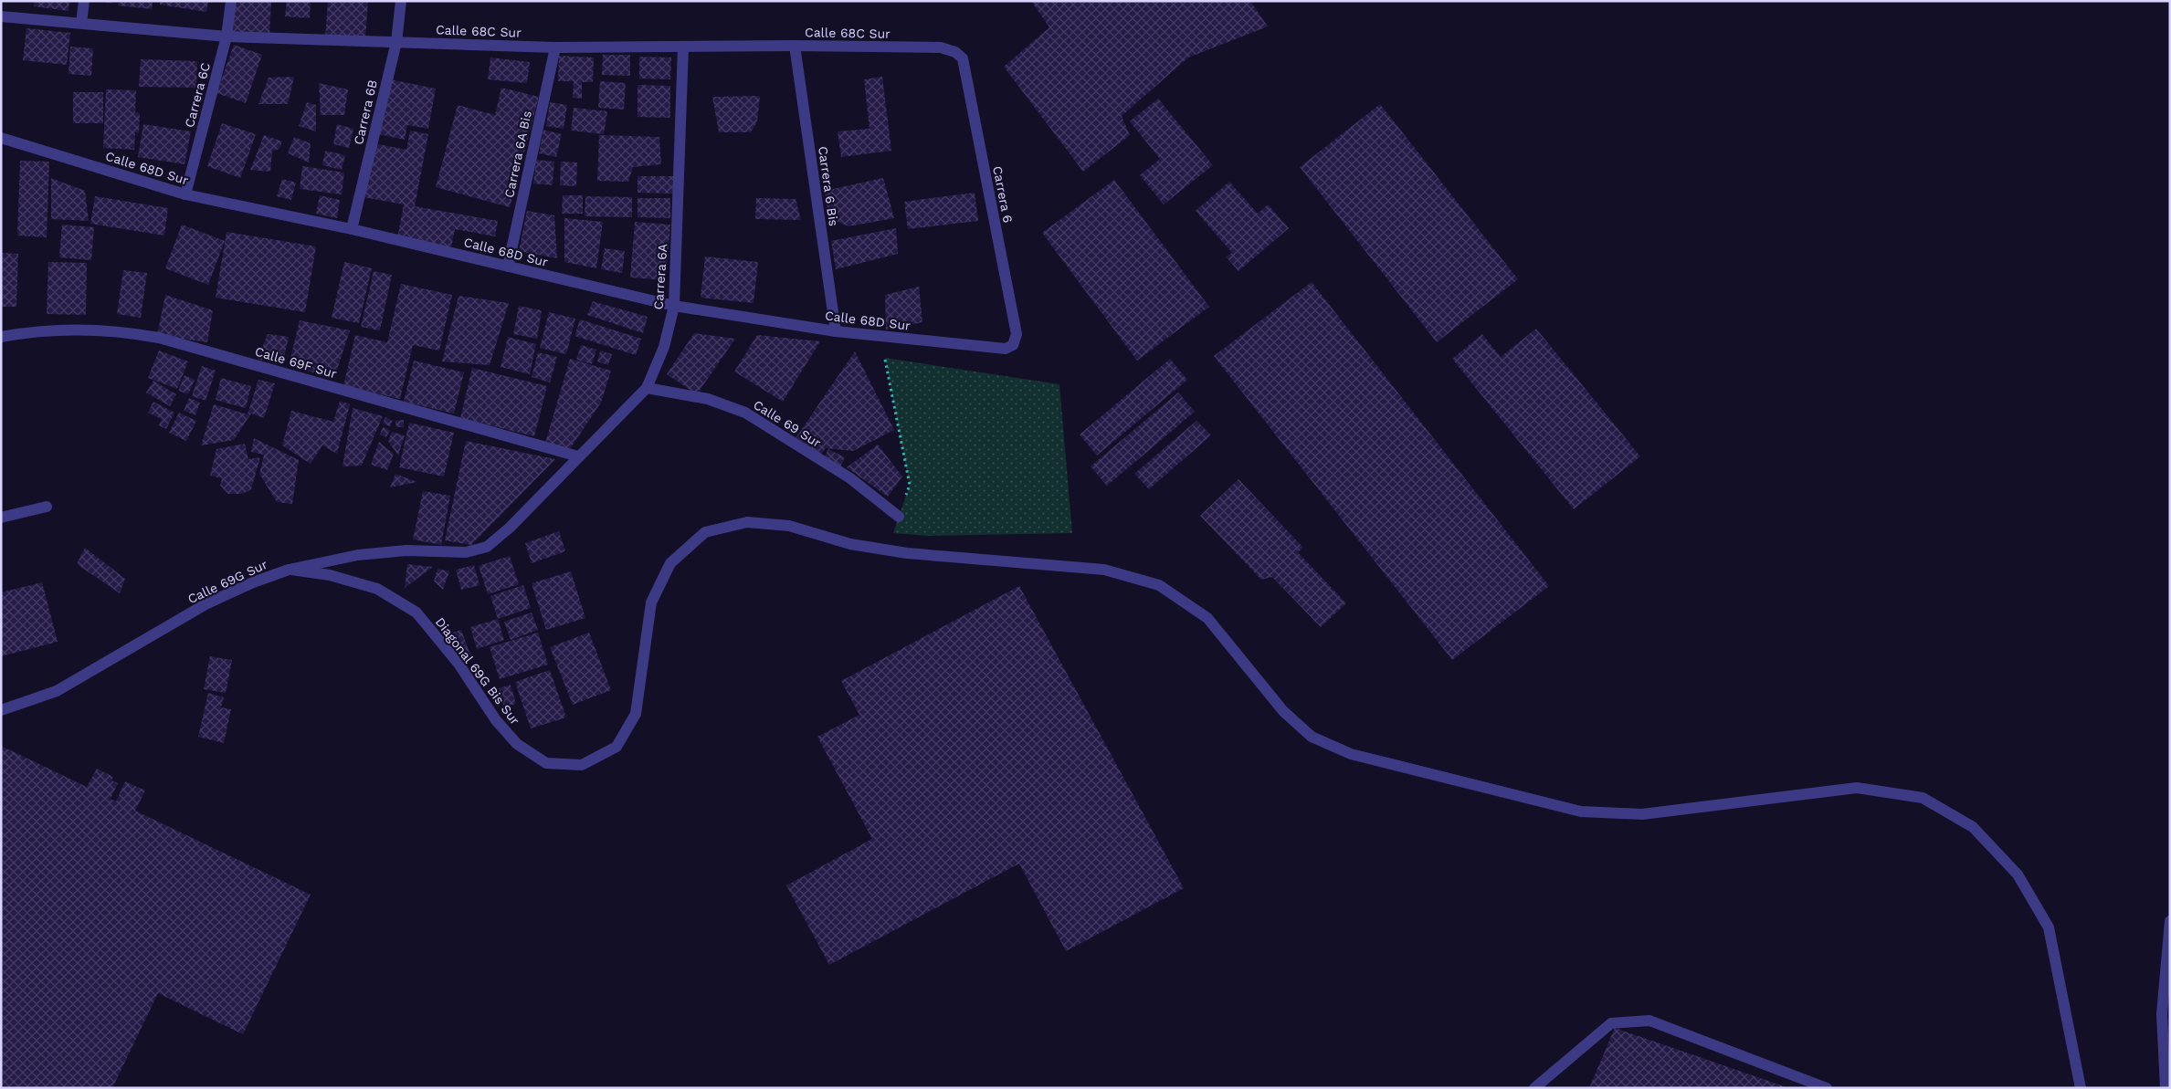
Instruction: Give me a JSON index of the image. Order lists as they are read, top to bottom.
{
  "streets": {
    "street": [
      "Calle 68C Sur",
      "Carrera 6C",
      "Carrera 6B",
      "Carrera 6A Bis",
      "Calle 68D Sur",
      "Carrera 6 Bis",
      "Carrera 6",
      "Carrera 6A",
      "Calle 69F Sur",
      "Calle 69 Sur",
      "Calle 69G Sur",
      "Diagonal 69G Bis Sur"
    ]
  },
  "crossings": [
    ["Calle 68C Sur", "Carrera 6C"],
    ["Calle 68C Sur", "Carrera 6B"],
    ["Calle 68C Sur", "Carrera 6A Bis"],
    ["Calle 68C Sur", "Carrera 6 Bis"],
    ["Calle 68C Sur", "Carrera 6"],
    ["Calle 68C Sur", "Carrera 6A"],
    ["Carrera 6C", "Calle 68D Sur"],
    ["Carrera 6B", "Calle 68D Sur"],
    ["Carrera 6A Bis", "Calle 68D Sur"],
    ["Calle 68D Sur", "Carrera 6 Bis"],
    ["Calle 68D Sur", "Carrera 6"],
    ["Calle 68D Sur", "Carrera 6A"],
    ["Carrera 6A", "Calle 69F Sur"],
    ["Carrera 6A", "Calle 69 Sur"],
    ["Carrera 6A", "Calle 69G Sur"],
    ["Calle 69G Sur", "Diagonal 69G Bis Sur"]
  ]
}
